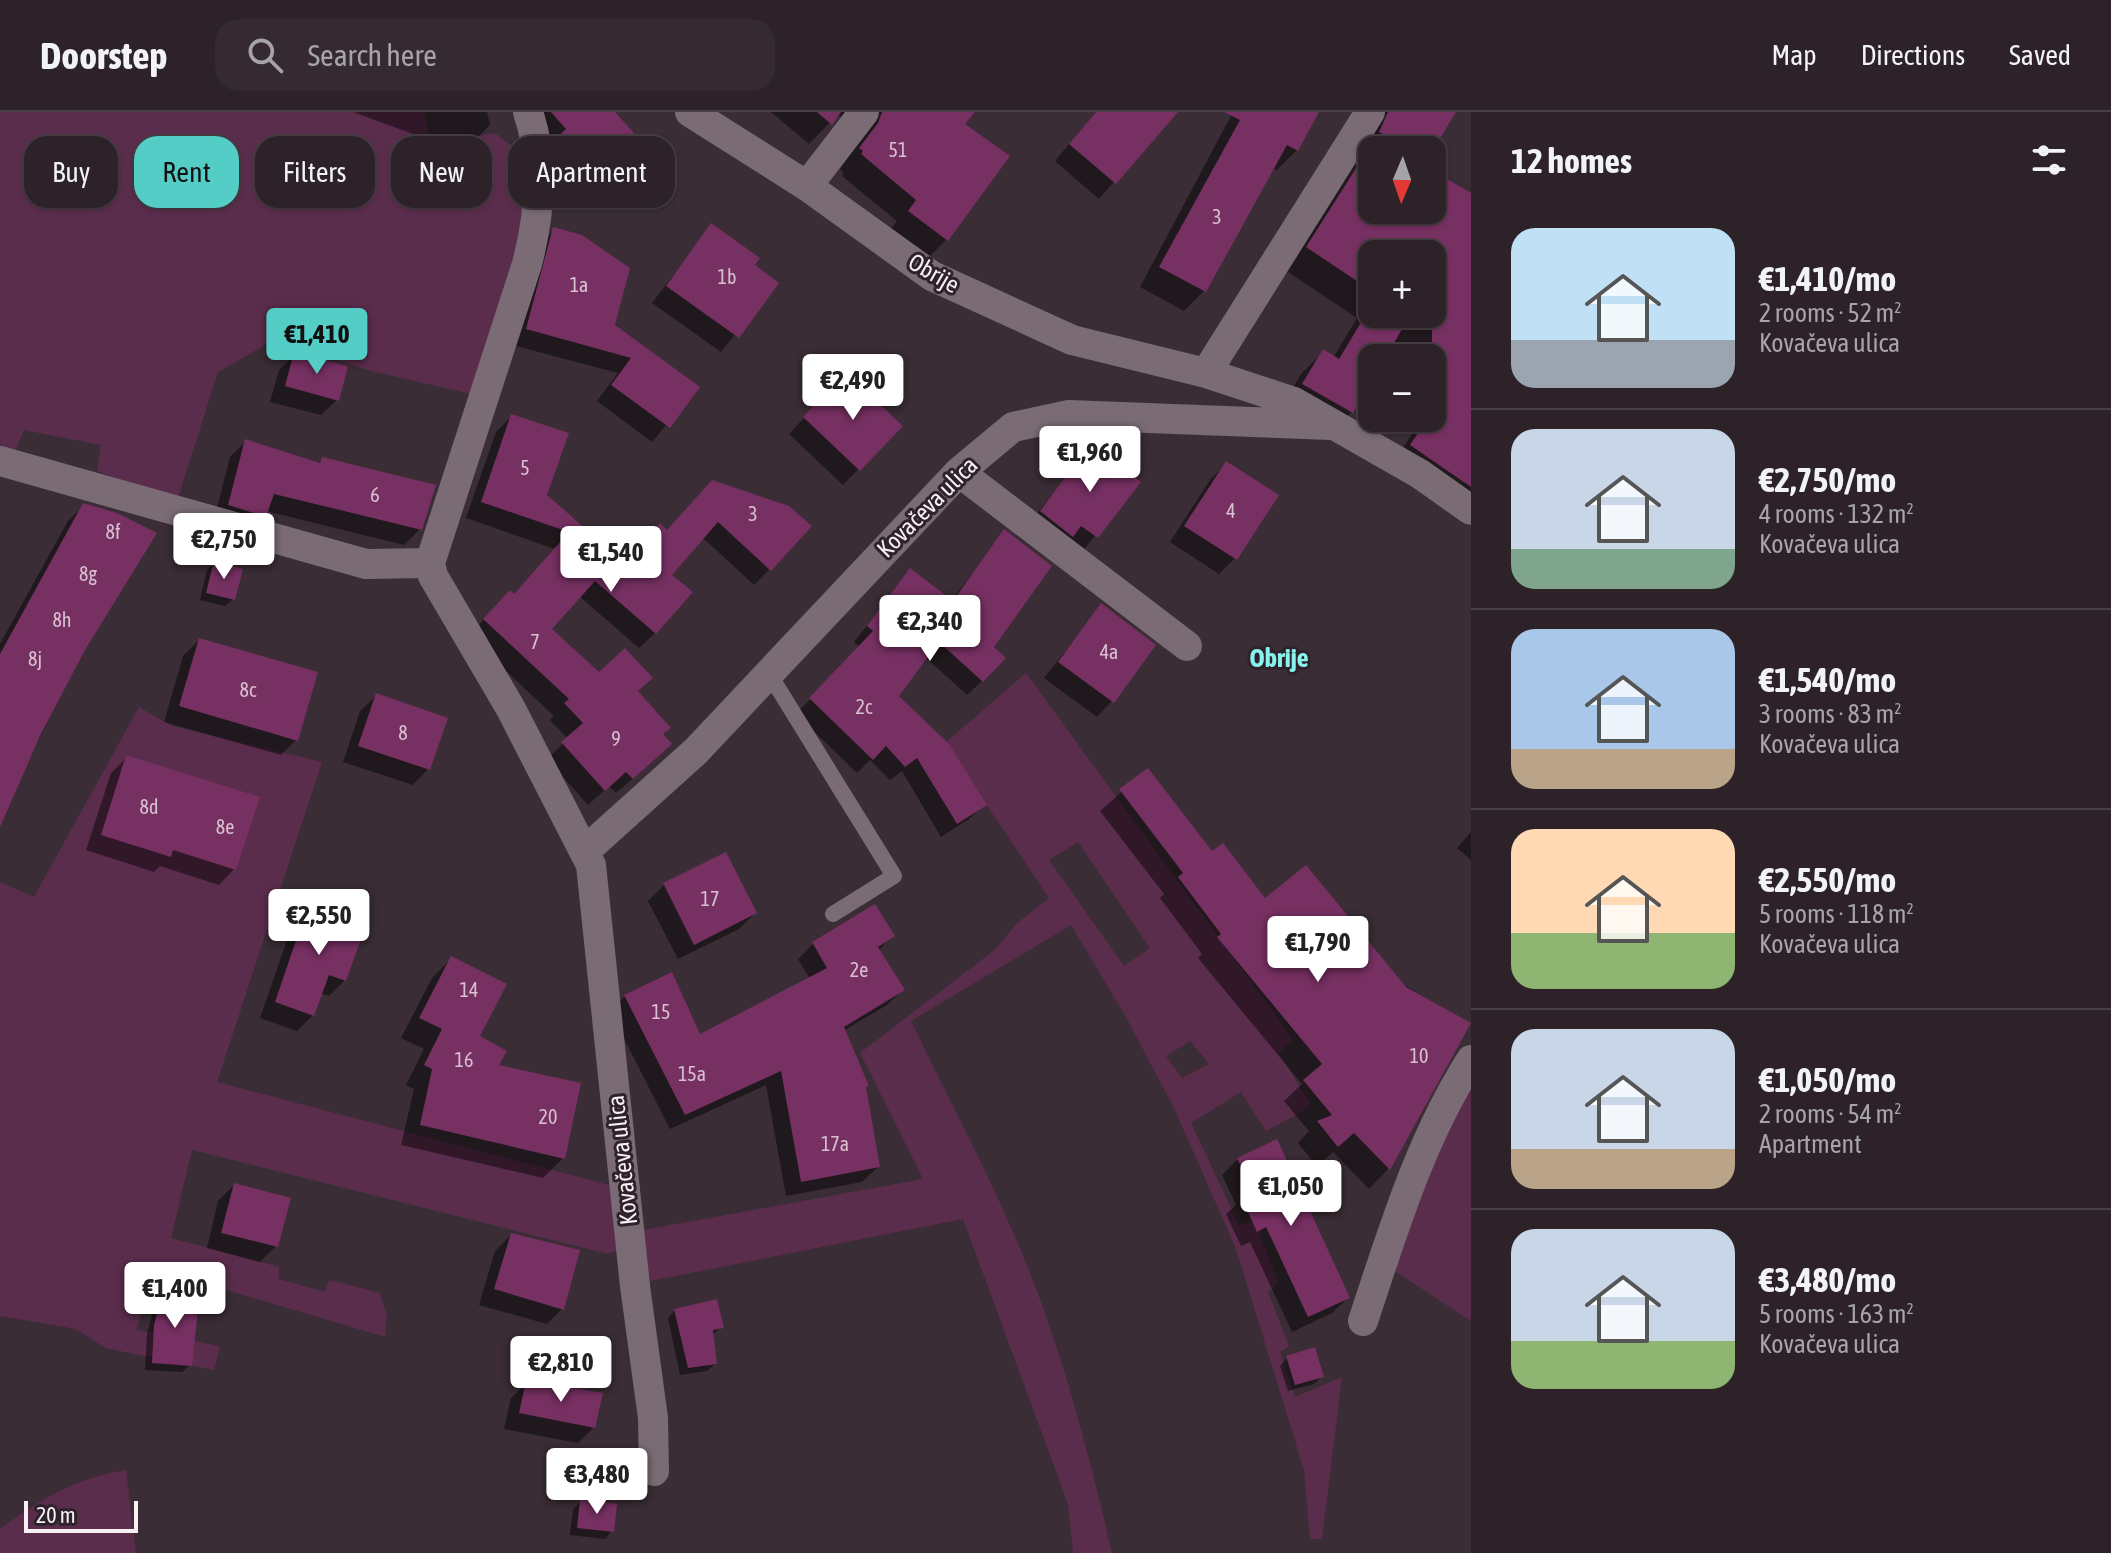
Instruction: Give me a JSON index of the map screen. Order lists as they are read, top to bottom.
{
  "streets": {
    "street": ["Obrije", "Kovačeva ulica"]
  },
  "crossings": [
    ["Obrije", "Kovačeva ulica"]
  ],
  "districts": ["Obrije"],
  "house_numbers": [
    "51",
    "3",
    "1b",
    "1a",
    "5",
    "6",
    "4",
    "3",
    "8f",
    "8g",
    "8h",
    "7",
    "4a",
    "8j",
    "8c",
    "2c",
    "8",
    "9",
    "8d",
    "8e",
    "17",
    "2e",
    "14",
    "15",
    "10",
    "16",
    "15a",
    "20",
    "17a"
  ],
  "scale_bar": "20 m",
  "north": "bottom",
  "page": {
    "header": "Doorstep",
    "search": "Search here",
    "nav": ["Map", "Directions", "Saved"],
    "heading": "12 homes",
    "map_buttons": ["+", "−"],
    "chip": [
      "Buy",
      "Rent",
      "Filters",
      "New",
      "Apartment"
    ],
    "list": [
      {
        "name": "€1,410/mo",
        "note": "2 rooms · 52 m² · Kovačeva ulica"
      },
      {
        "name": "€2,750/mo",
        "note": "4 rooms · 132 m² · Kovačeva ulica"
      },
      {
        "name": "€1,540/mo",
        "note": "3 rooms · 83 m² · Kovačeva ulica"
      },
      {
        "name": "€2,550/mo",
        "note": "5 rooms · 118 m² · Kovačeva ulica"
      },
      {
        "name": "€1,050/mo",
        "note": "2 rooms · 54 m² · Apartment"
      },
      {
        "name": "€3,480/mo",
        "note": "5 rooms · 163 m² · Kovačeva ulica"
      }
    ],
    "price": [
      "€1,410",
      "€2,490",
      "€1,960",
      "€2,750",
      "€1,540",
      "€2,340",
      "€2,550",
      "€1,790",
      "€1,050",
      "€1,400",
      "€2,810",
      "€3,480"
    ],
    "scale": "20 m"
  }
}
